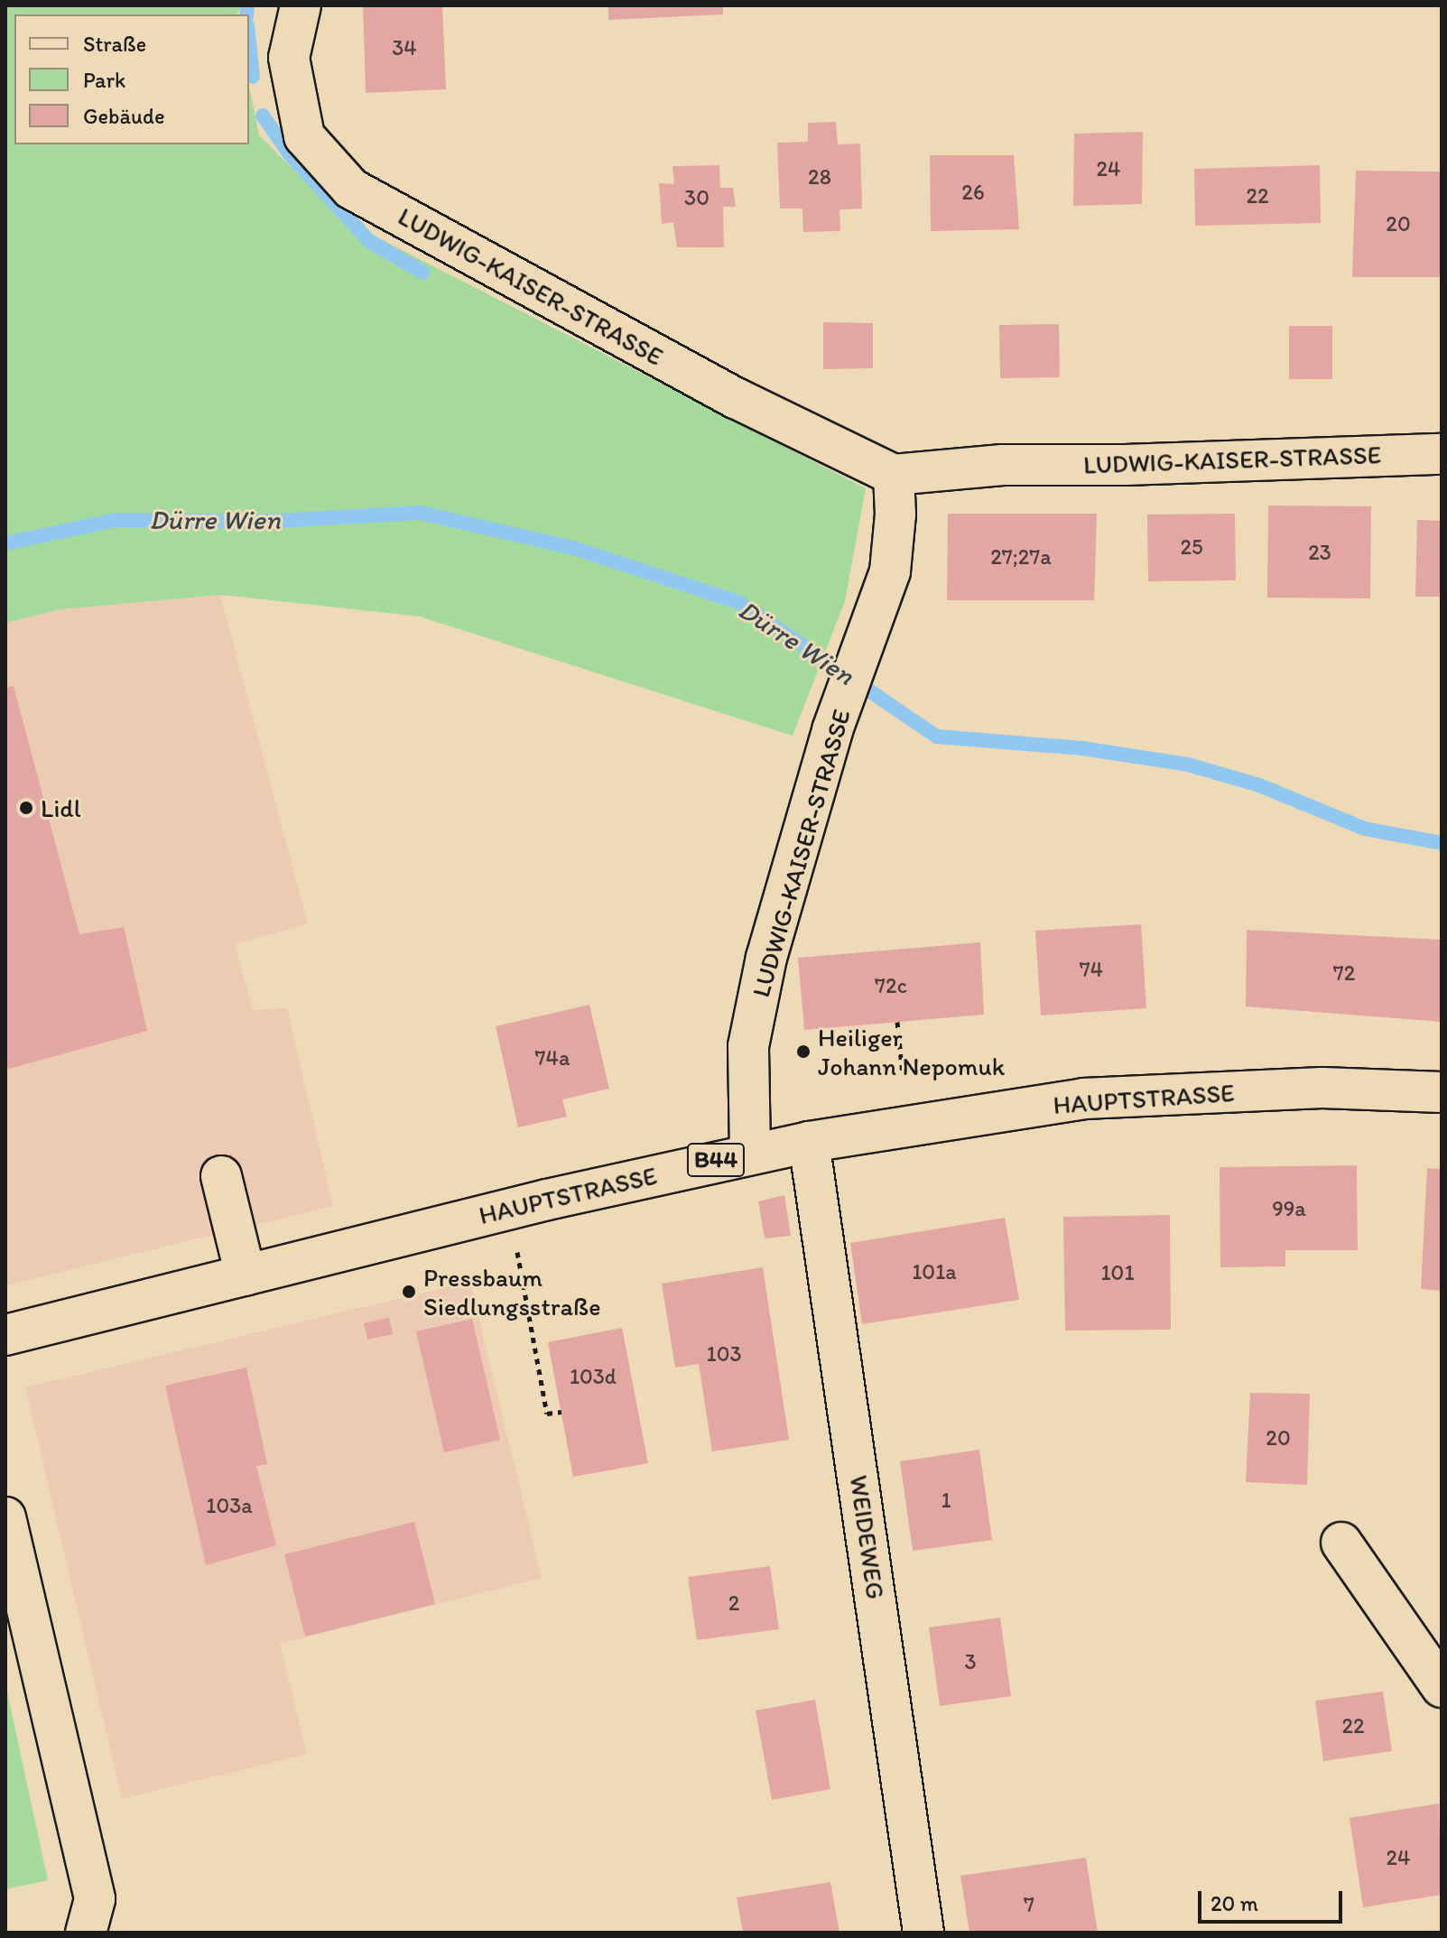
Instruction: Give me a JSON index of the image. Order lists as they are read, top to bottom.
{
  "streets": {
    "street": [
      "LUDWIG-KAISER-STRASSE",
      "HAUPTSTRASSE",
      "B44",
      "WEIDEWEG"
    ]
  },
  "crossings": [
    ["LUDWIG-KAISER-STRASSE", "HAUPTSTRASSE"],
    ["HAUPTSTRASSE", "WEIDEWEG"]
  ],
  "water": ["Dürre Wien"],
  "places": ["Lidl", "Heiliger Johann Nepomuk", "Pressbaum Siedlungsstraße"],
  "house_numbers": [
    "34",
    "24",
    "28",
    "26",
    "22",
    "30",
    "20",
    "25",
    "23",
    "27;27a",
    "74",
    "72",
    "72c",
    "74a",
    "99a",
    "101a",
    "101",
    "103",
    "103d",
    "20",
    "1",
    "103a",
    "2",
    "3",
    "22",
    "24",
    "7"
  ],
  "legend": ["Straße", "Park", "Gebäude"],
  "scale_bar": "20 m"
}
